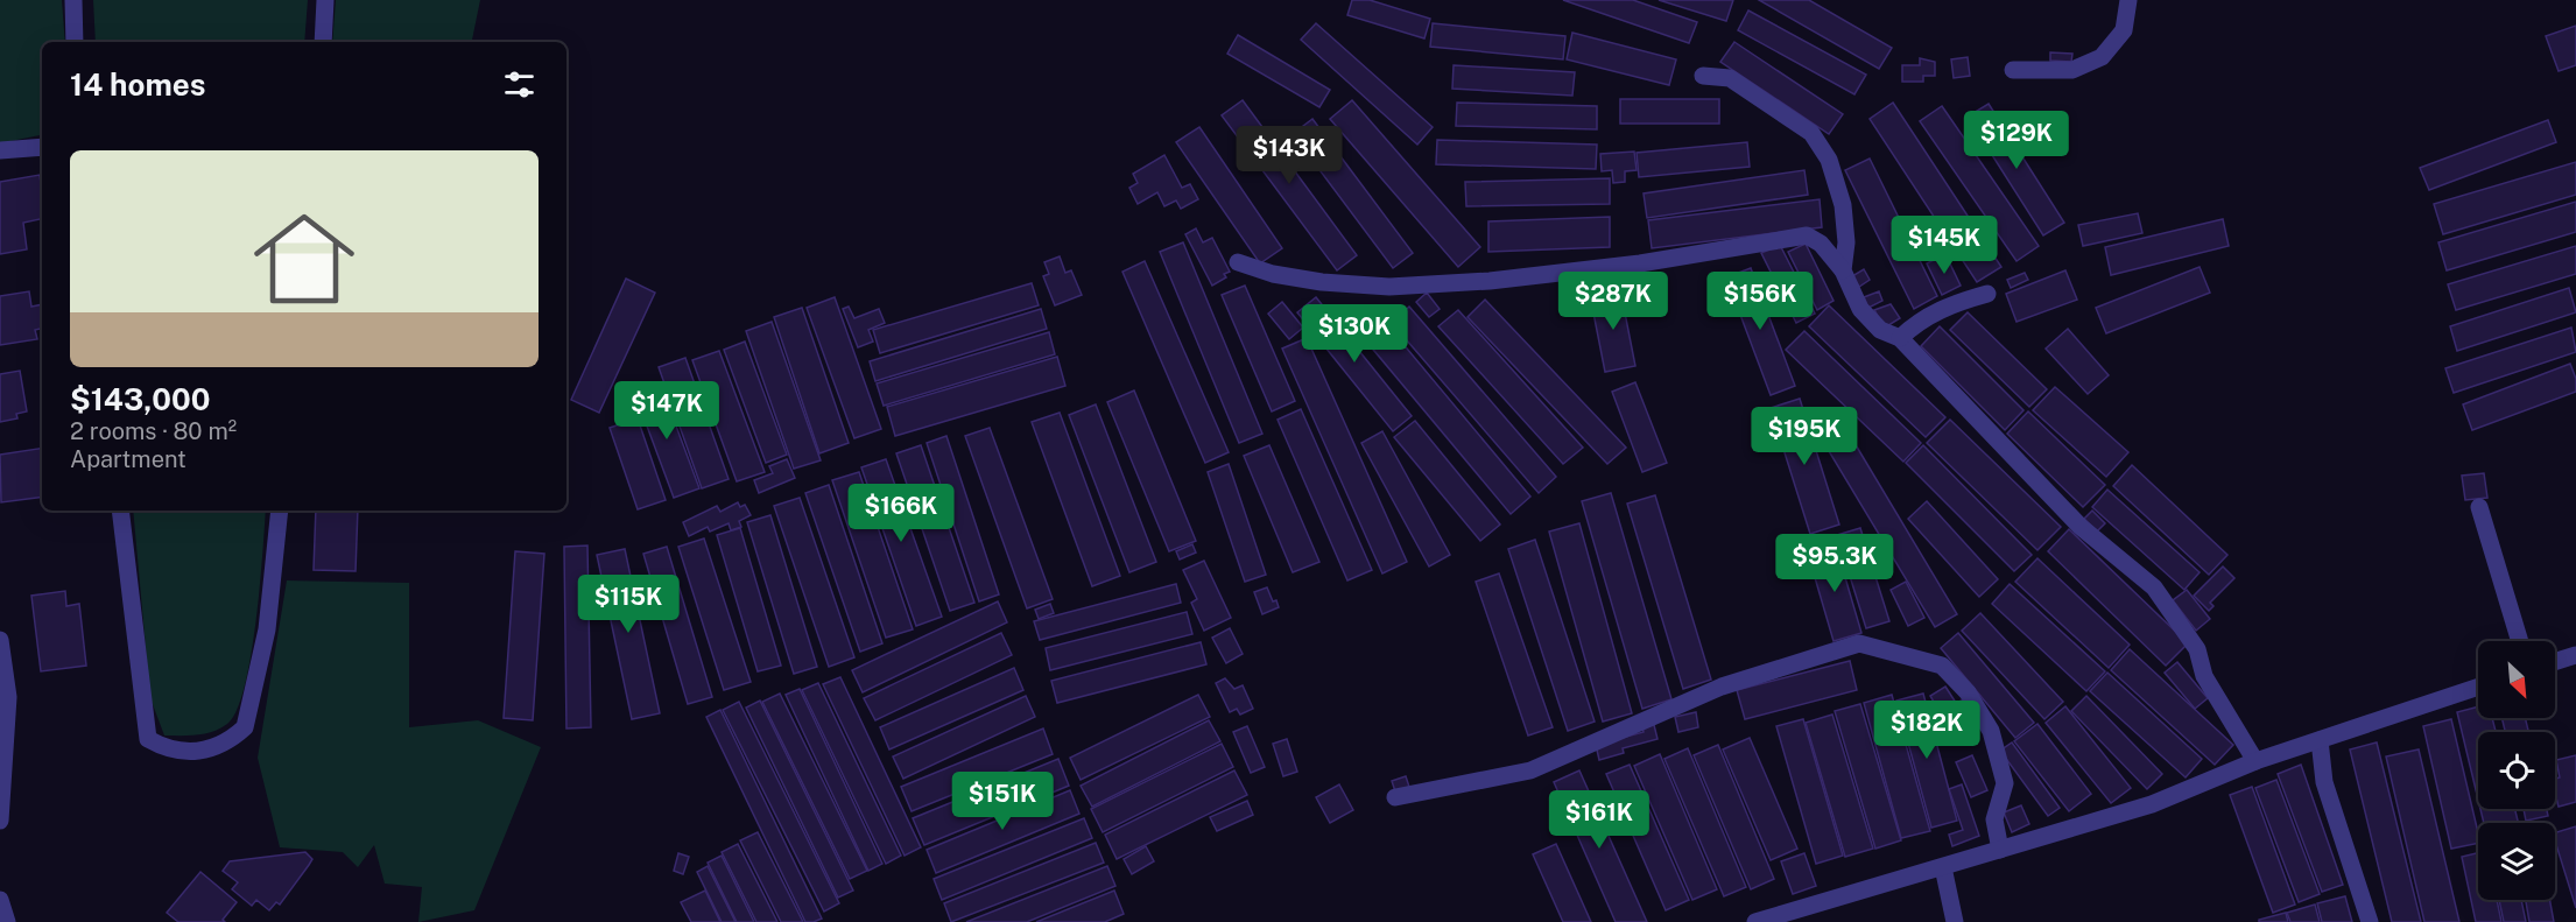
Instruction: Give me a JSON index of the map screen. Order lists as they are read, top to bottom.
{
  "north": "bottom right",
  "page": {
    "heading": "14 homes",
    "price": [
      "$129K",
      "$143K",
      "$145K",
      "$287K",
      "$156K",
      "$130K",
      "$147K",
      "$195K",
      "$166K",
      "$95.3K",
      "$115K",
      "$182K",
      "$151K",
      "$161K"
    ],
    "list": [
      {
        "name": "$143,000",
        "note": "2 rooms · 80 m² · Apartment"
      }
    ]
  }
}
